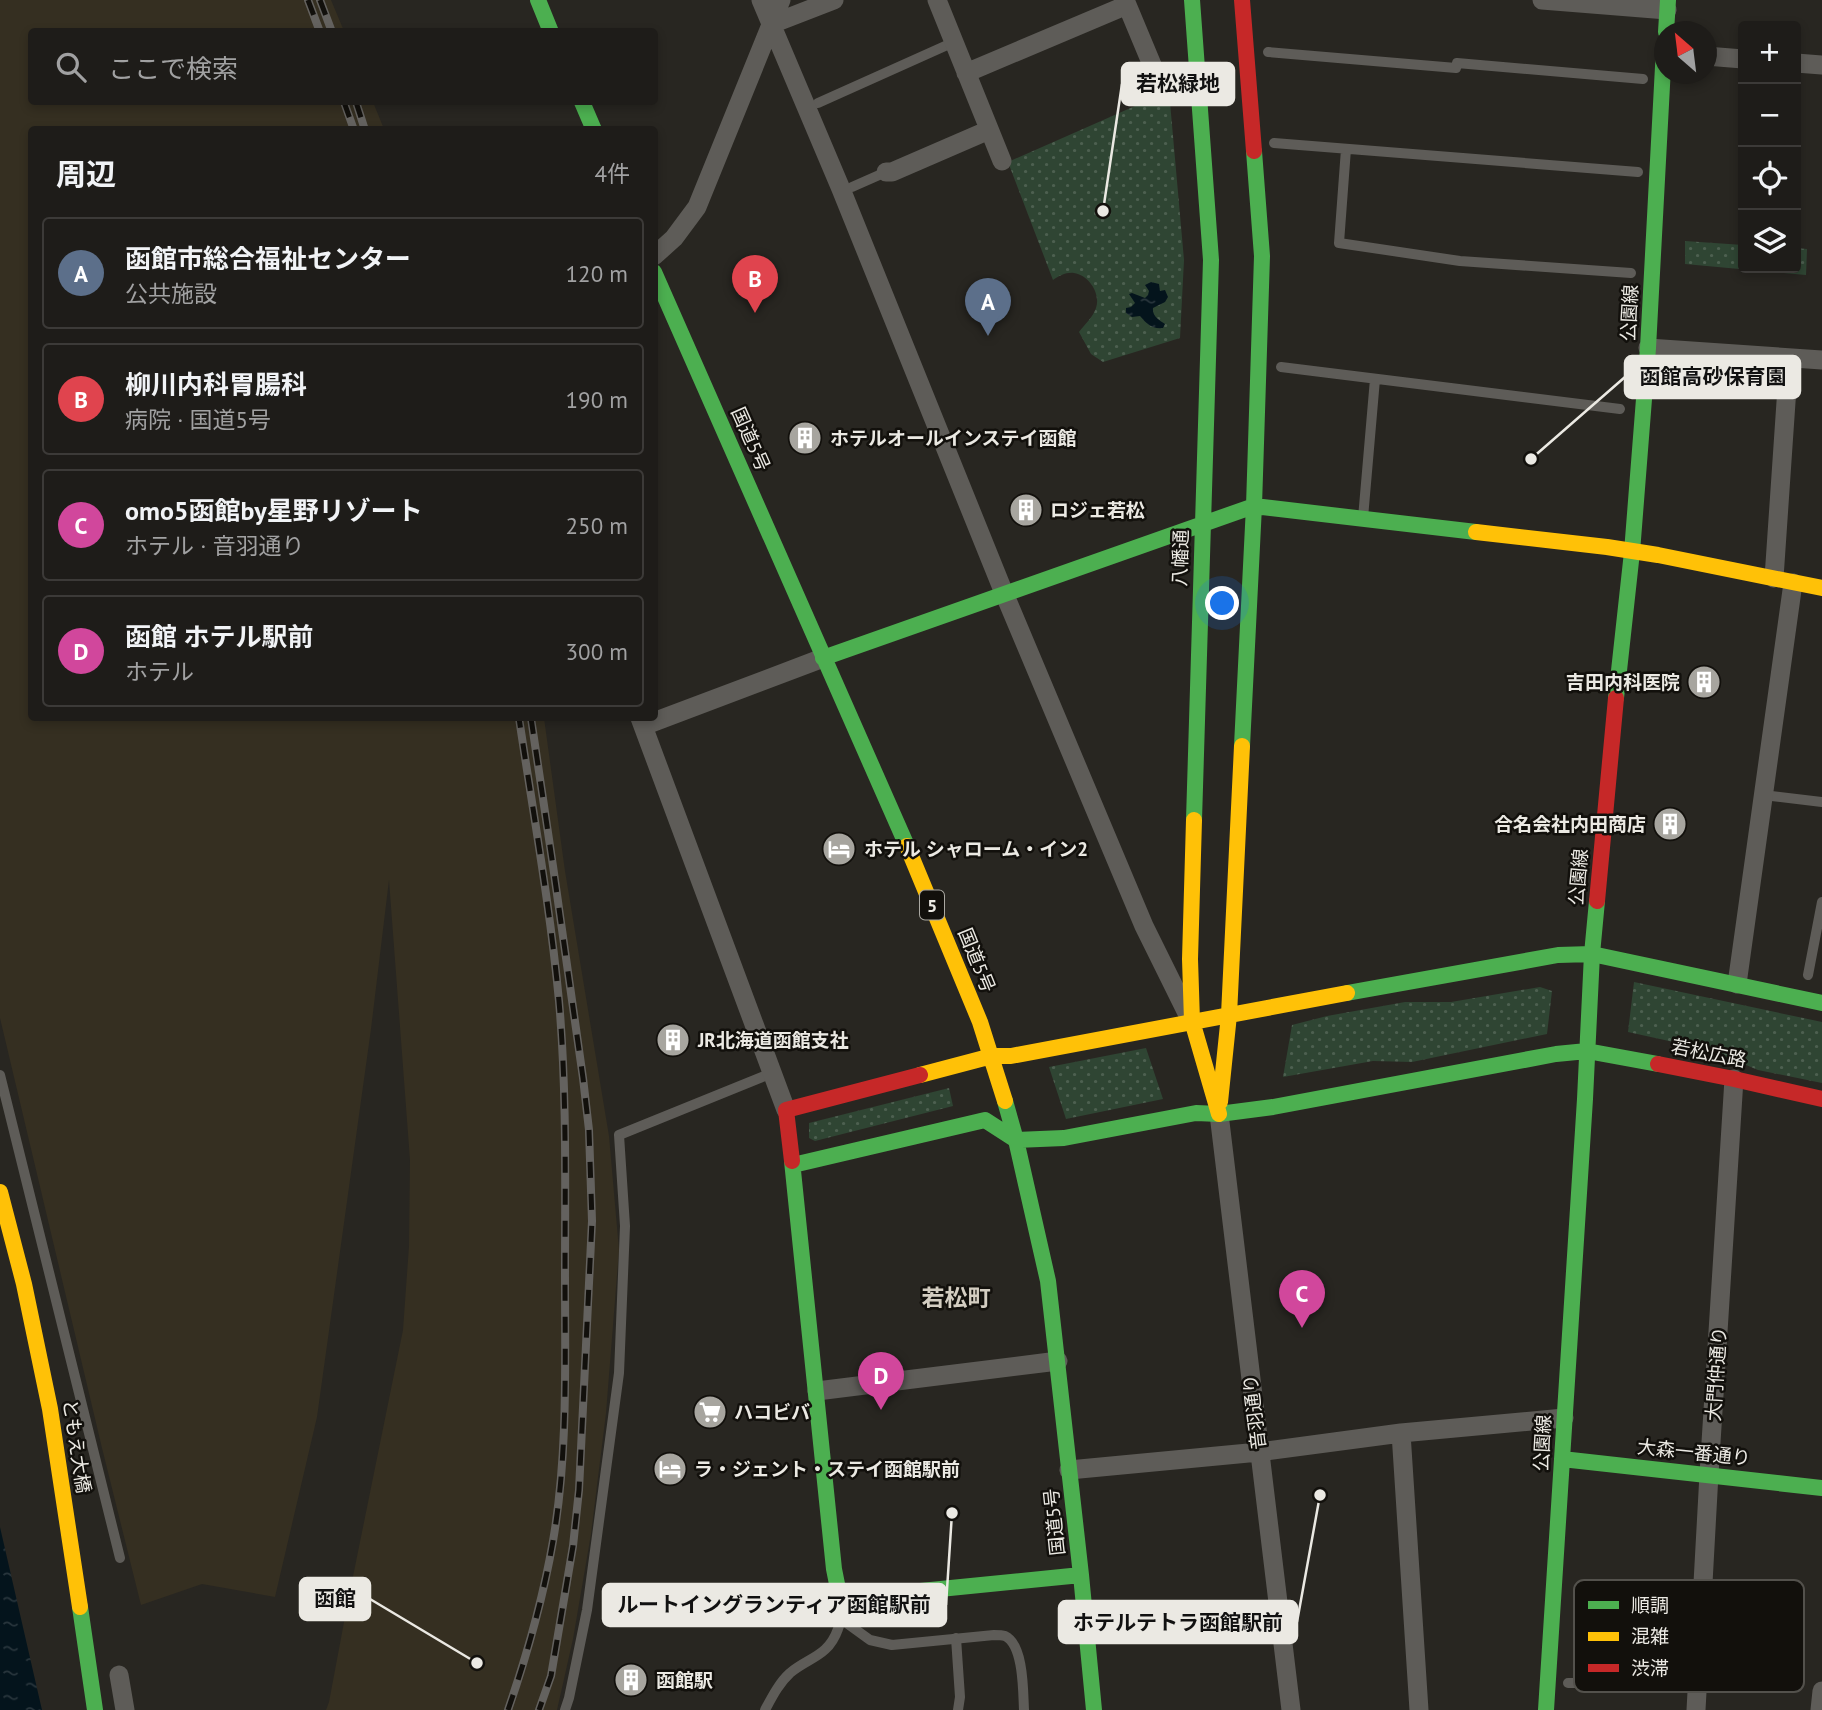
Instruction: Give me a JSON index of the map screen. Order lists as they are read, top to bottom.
{
  "streets": {
    "main road": [
      "公園線",
      "国道5号",
      "八幡通",
      "5",
      "若松広路",
      "ともえ大橋",
      "大森一番通り"
    ],
    "street": ["大門仲通り", "音羽通り"]
  },
  "crossings": [
    ["公園線", "若松広路"],
    ["公園線", "大森一番通り"],
    ["国道5号", "若松広路"],
    ["八幡通", "若松広路"],
    ["八幡通", "音羽通り"],
    ["若松広路", "大門仲通り"],
    ["若松広路", "音羽通り"],
    ["大門仲通り", "大森一番通り"]
  ],
  "districts": ["若松町"],
  "places": {
    "other": [
      "若松緑地",
      "函館高砂保育園",
      "ホテルテトラ函館駅前",
      "ルートイングランティア函館駅前",
      "函館"
    ],
    "building": [
      "ホテルオールインステイ函館",
      "ロジェ若松",
      "吉田内科医院",
      "合名会社内田商店",
      "JR北海道函館支社",
      "函館駅"
    ],
    "hotel": ["ホテル シャローム・イン2", "ラ・ジェント・ステイ函館駅前"],
    "supermarket": ["ハコビバ"]
  },
  "legend": ["順調", "混雑", "渋滞"],
  "north": "top left",
  "page": {
    "map_buttons": ["+", "−"],
    "search": "ここで検索",
    "heading": ["周辺", "4件"],
    "list": [
      {
        "mark": "A",
        "name": "函館市総合福祉センター",
        "note": "公共施設",
        "value": "120 m"
      },
      {
        "mark": "B",
        "name": "柳川内科胃腸科",
        "note": "病院 · 国道5号",
        "value": "190 m"
      },
      {
        "mark": "C",
        "name": "omo5函館by星野リゾート",
        "note": "ホテル · 音羽通り",
        "value": "250 m"
      },
      {
        "mark": "D",
        "name": "函館 ホテル駅前",
        "note": "ホテル",
        "value": "300 m"
      }
    ],
    "pins": [
      "B",
      "A",
      "C",
      "D"
    ]
  }
}
